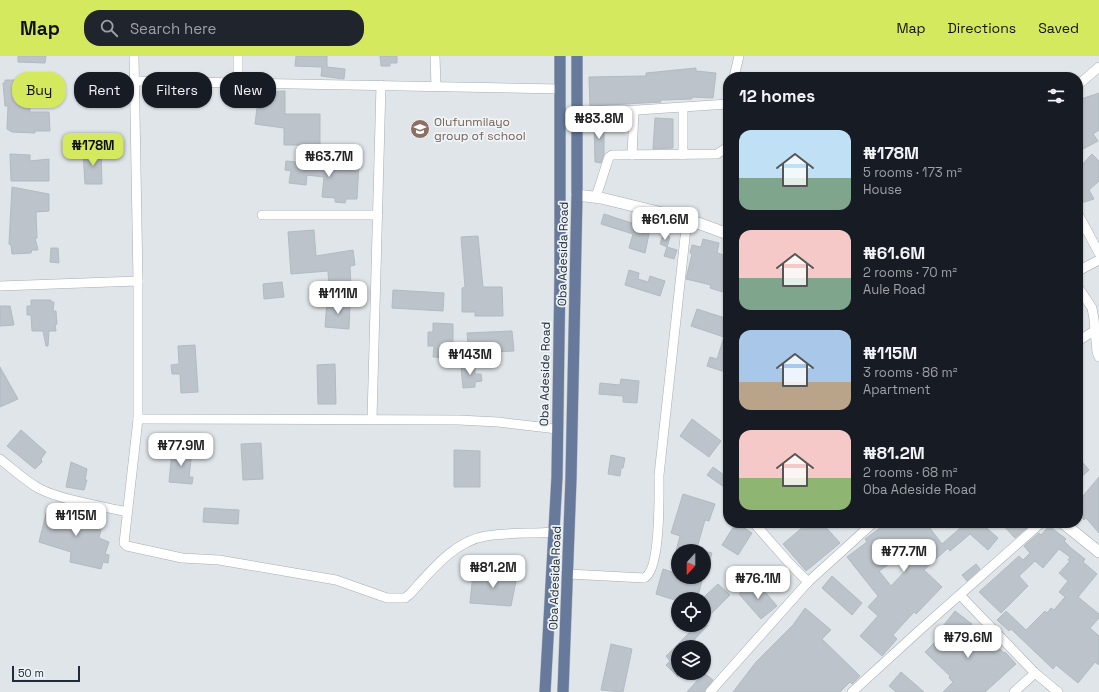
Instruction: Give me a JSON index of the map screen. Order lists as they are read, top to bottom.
{
  "streets": {
    "main road": ["Oba Adesida Road", "Oba Adeside Road"]
  },
  "places": {
    "school or university": ["Olufunmilayo group of school"]
  },
  "scale_bar": "50 m",
  "north": "bottom",
  "page": {
    "header": "Map",
    "search": "Search here",
    "nav": ["Map", "Directions", "Saved"],
    "chip": [
      "Buy",
      "Rent",
      "Filters",
      "New"
    ],
    "heading": "12 homes",
    "price": [
      "₦83.8M",
      "₦178M",
      "₦63.7M",
      "₦61.6M",
      "₦111M",
      "₦143M",
      "₦77.9M",
      "₦115M",
      "₦77.7M",
      "₦81.2M",
      "₦76.1M",
      "₦79.6M"
    ],
    "list": [
      {
        "name": "₦178M",
        "note": "5 rooms · 173 m² · House"
      },
      {
        "name": "₦61.6M",
        "note": "2 rooms · 70 m² · Aule Road"
      },
      {
        "name": "₦115M",
        "note": "3 rooms · 86 m² · Apartment"
      },
      {
        "name": "₦81.2M",
        "note": "2 rooms · 68 m² · Oba Adeside Road"
      }
    ],
    "scale": "50 m"
  }
}
